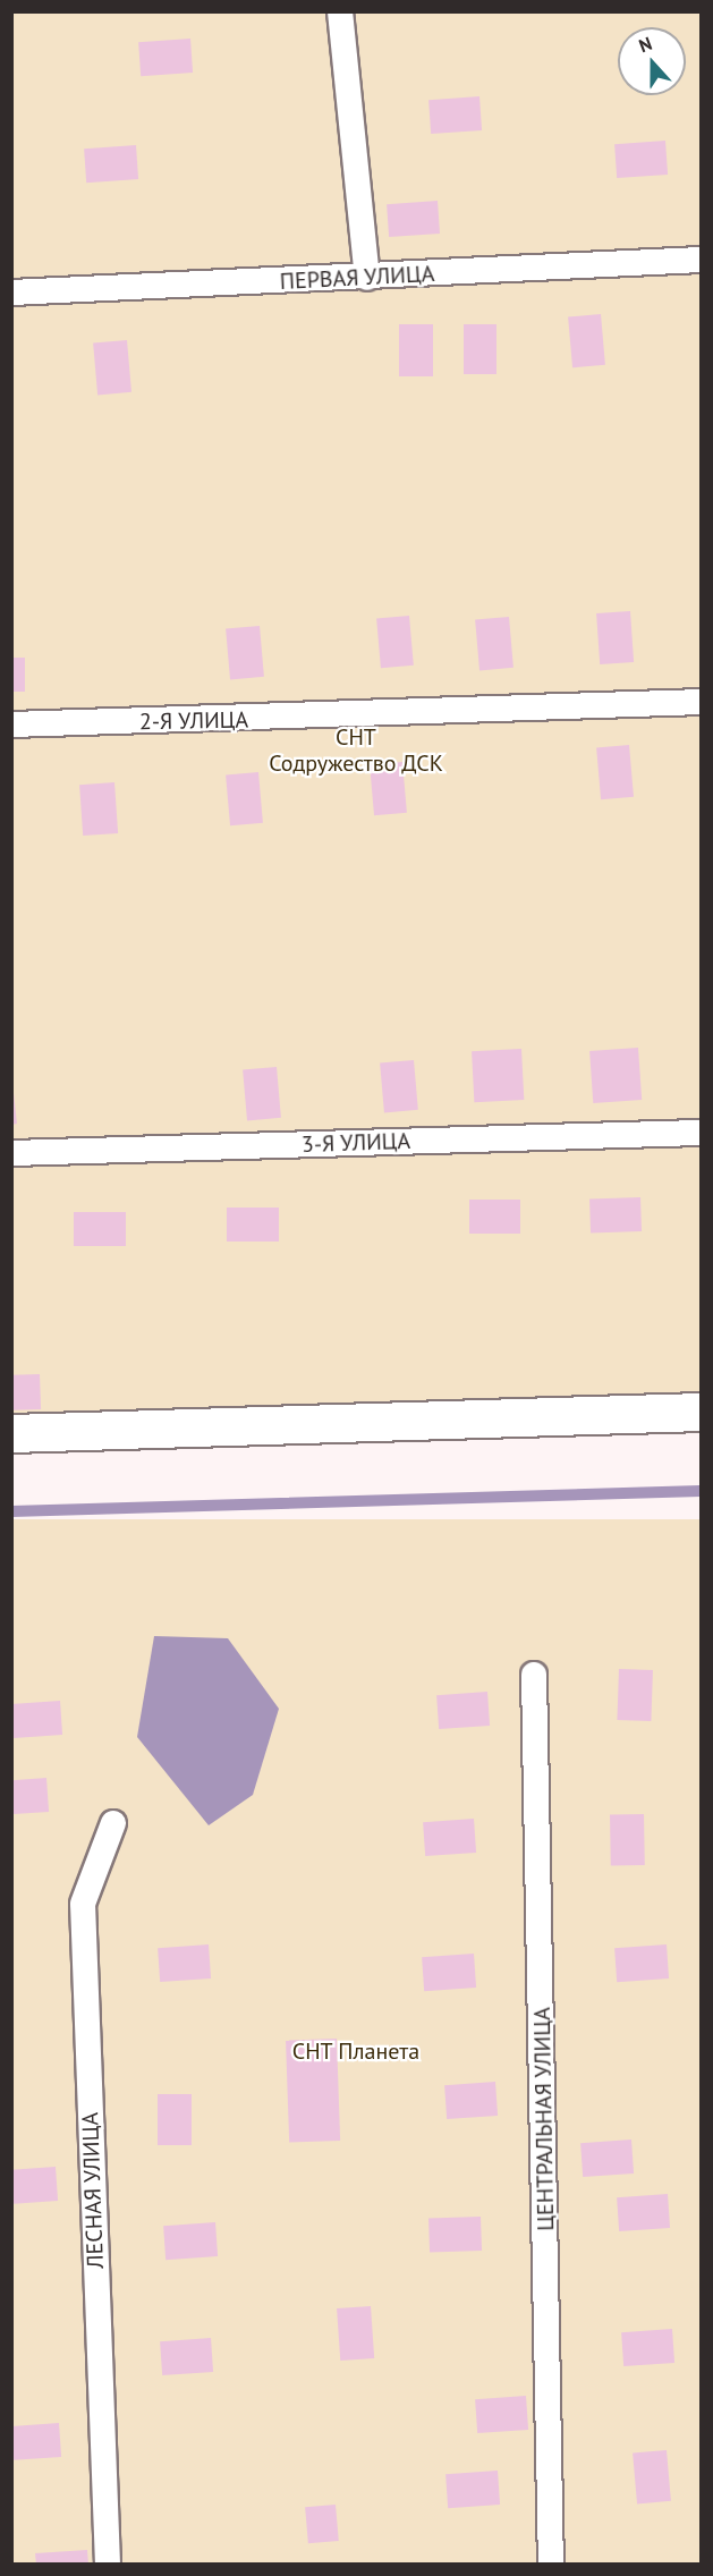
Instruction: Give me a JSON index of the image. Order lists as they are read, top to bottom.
{
  "streets": {
    "lane": [
      "ПЕРВАЯ УЛИЦА",
      "2-Я УЛИЦА",
      "3-Я УЛИЦА",
      "ЦЕНТРАЛЬНАЯ УЛИЦА",
      "ЛЕСНАЯ УЛИЦА"
    ]
  },
  "parks": ["СНТ Содружество ДСК", "СНТ Планета"],
  "north": "top"
}
